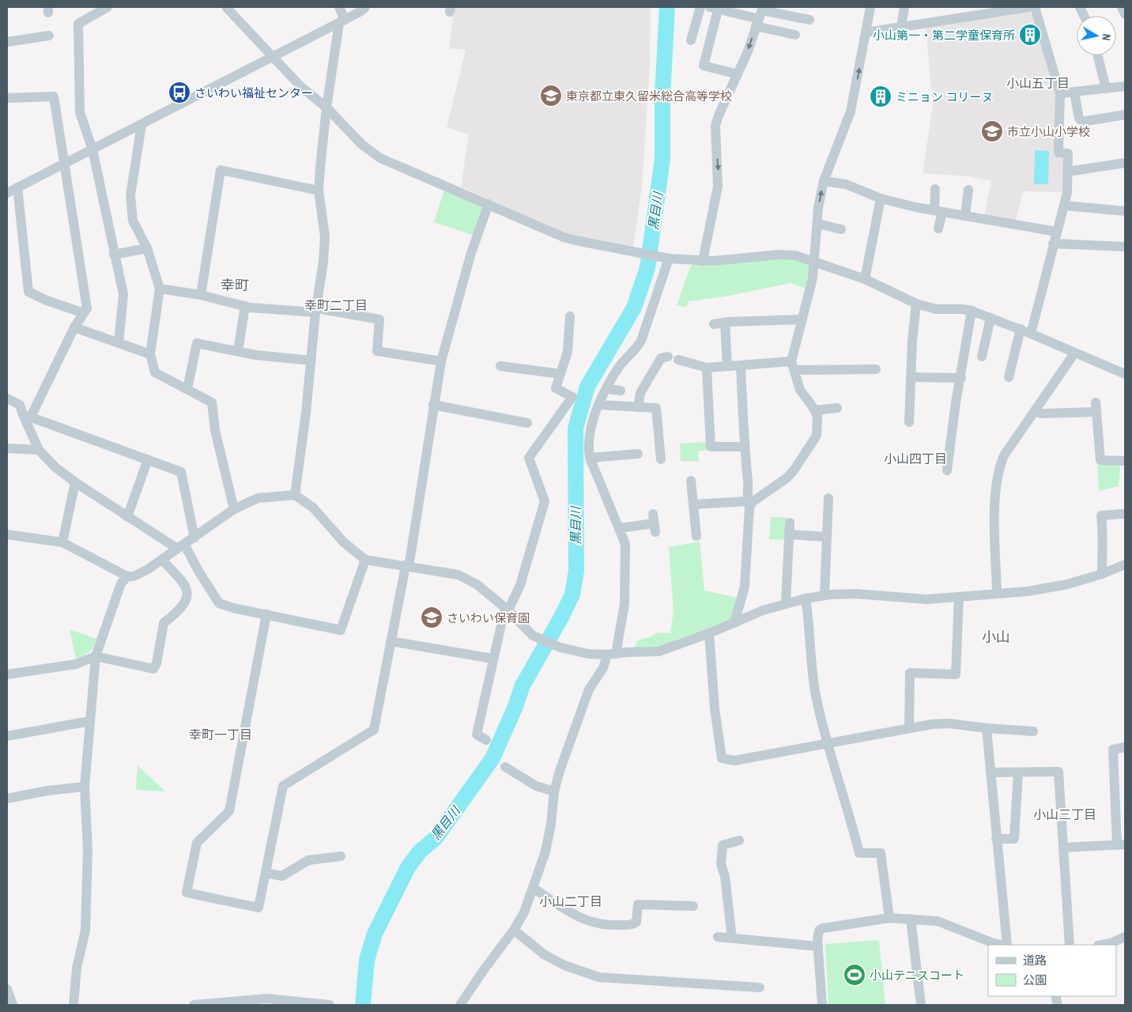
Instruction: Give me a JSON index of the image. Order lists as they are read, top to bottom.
{
  "districts": [
    "小山五丁目",
    "幸町",
    "幸町二丁目",
    "小山四丁目",
    "小山",
    "幸町一丁目",
    "小山三丁目",
    "小山二丁目"
  ],
  "water": ["黒目川"],
  "places": {
    "building": ["小山第一・第二学童保育所", "ミニョン コリーヌ"],
    "bus stop": ["さいわい福祉センター"],
    "school or university": ["東京都立東久留米総合高等学校", "市立小山小学校", "さいわい保育園"],
    "sports": ["小山テニスコート"]
  },
  "legend": ["道路", "公園"],
  "north": "right"
}
